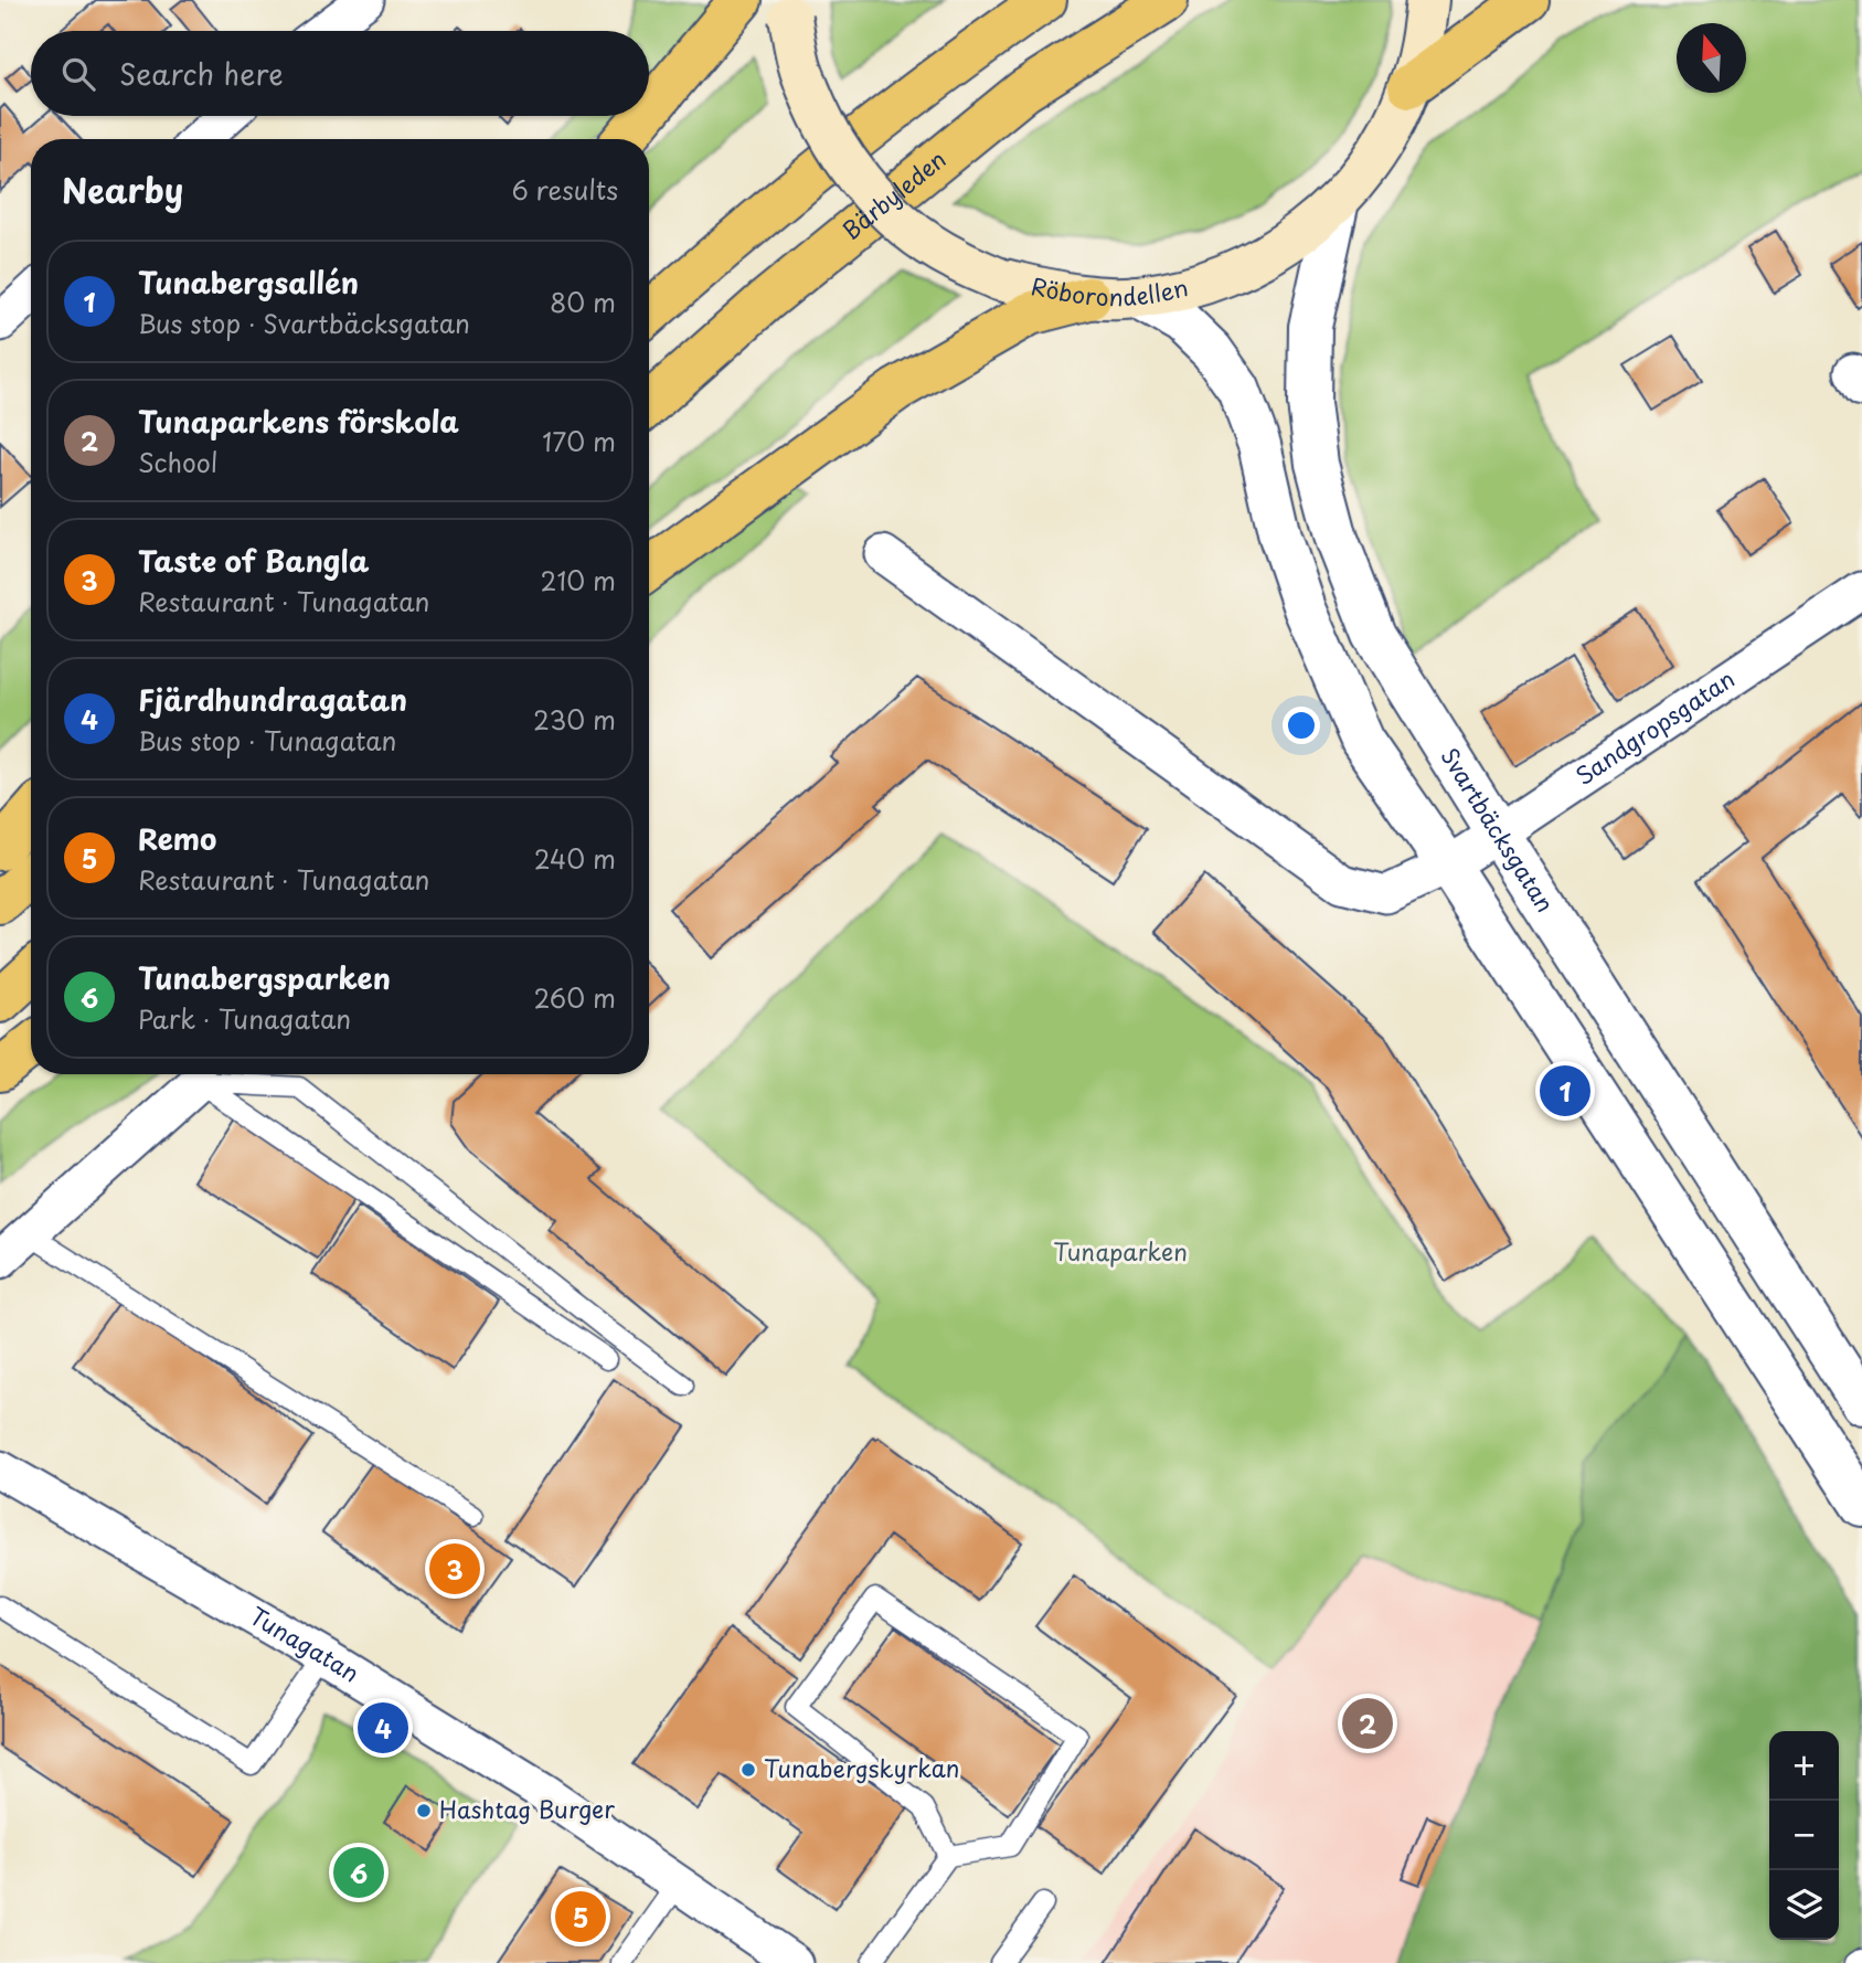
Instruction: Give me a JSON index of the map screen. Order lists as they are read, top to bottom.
{
  "streets": {
    "main road": ["Bärbyleden", "Röborondellen"],
    "street": ["Sandgropsgatan", "Svartbäcksgatan", "Tunagatan"]
  },
  "crossings": [
    ["Röborondellen", "Svartbäcksgatan"],
    ["Sandgropsgatan", "Svartbäcksgatan"]
  ],
  "parks": ["Tunaparken"],
  "places": ["Tunabergskyrkan", "Hashtag Burger"],
  "north": "top",
  "page": {
    "search": "Search here",
    "heading": ["Nearby", "6 results"],
    "list": [
      {
        "mark": "1",
        "name": "Tunabergsallén",
        "note": "Bus stop · Svartbäcksgatan",
        "value": "80 m"
      },
      {
        "mark": "2",
        "name": "Tunaparkens förskola",
        "note": "School",
        "value": "170 m"
      },
      {
        "mark": "3",
        "name": "Taste of Bangla",
        "note": "Restaurant · Tunagatan",
        "value": "210 m"
      },
      {
        "mark": "4",
        "name": "Fjärdhundragatan",
        "note": "Bus stop · Tunagatan",
        "value": "230 m"
      },
      {
        "mark": "5",
        "name": "Remo",
        "note": "Restaurant · Tunagatan",
        "value": "240 m"
      },
      {
        "mark": "6",
        "name": "Tunabergsparken",
        "note": "Park · Tunagatan",
        "value": "260 m"
      }
    ],
    "pins": [
      "1",
      "3",
      "2",
      "4",
      "6",
      "5"
    ],
    "map_buttons": ["+", "−"]
  }
}
